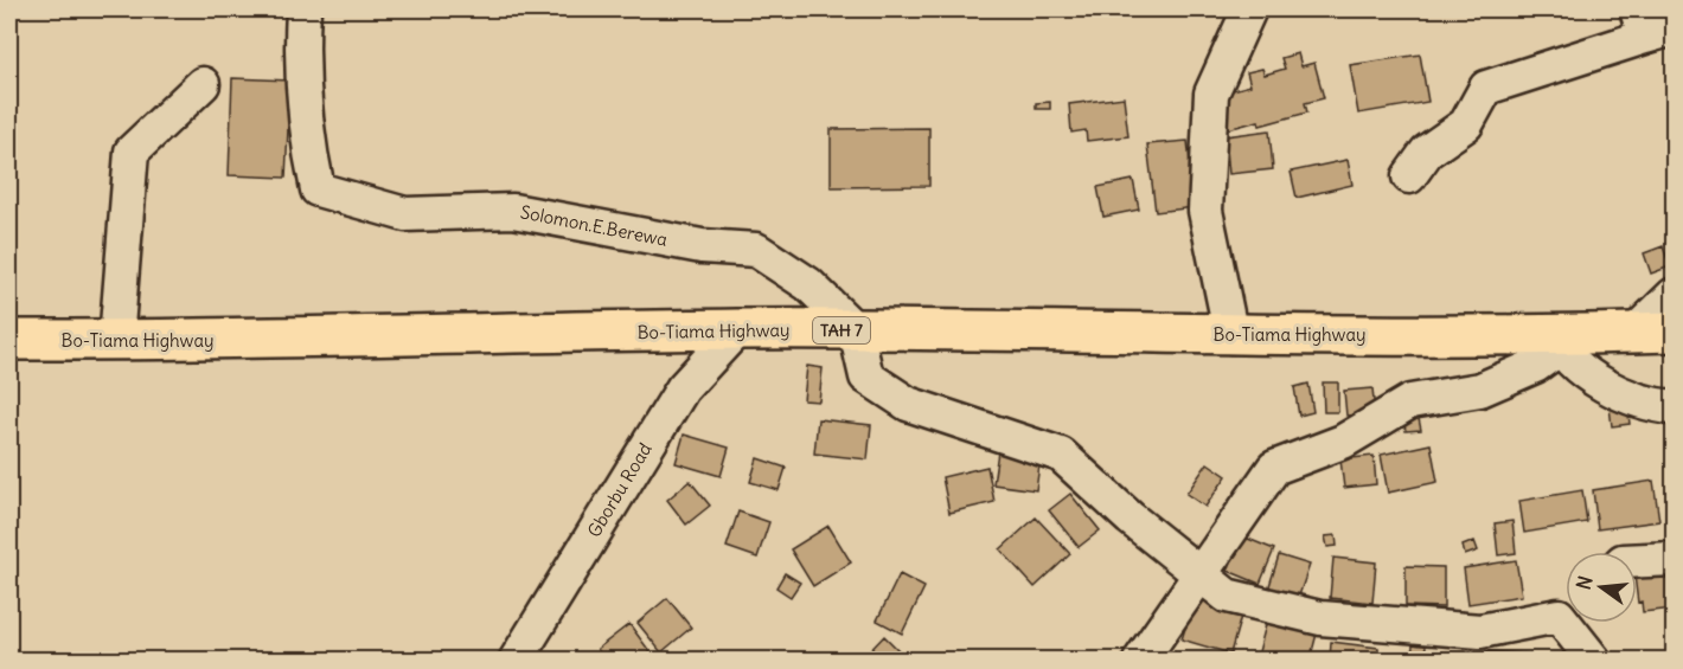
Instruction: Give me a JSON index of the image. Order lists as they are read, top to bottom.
{
  "streets": {
    "highway": ["TAH 7", "Bo-Tiama Highway"],
    "street": ["Solomon.E.Berewa", "Gborbu Road"]
  },
  "crossings": [
    ["Solomon.E.Berewa", "Bo-Tiama Highway"],
    ["Bo-Tiama Highway", "Gborbu Road"]
  ],
  "north": "left"
}
